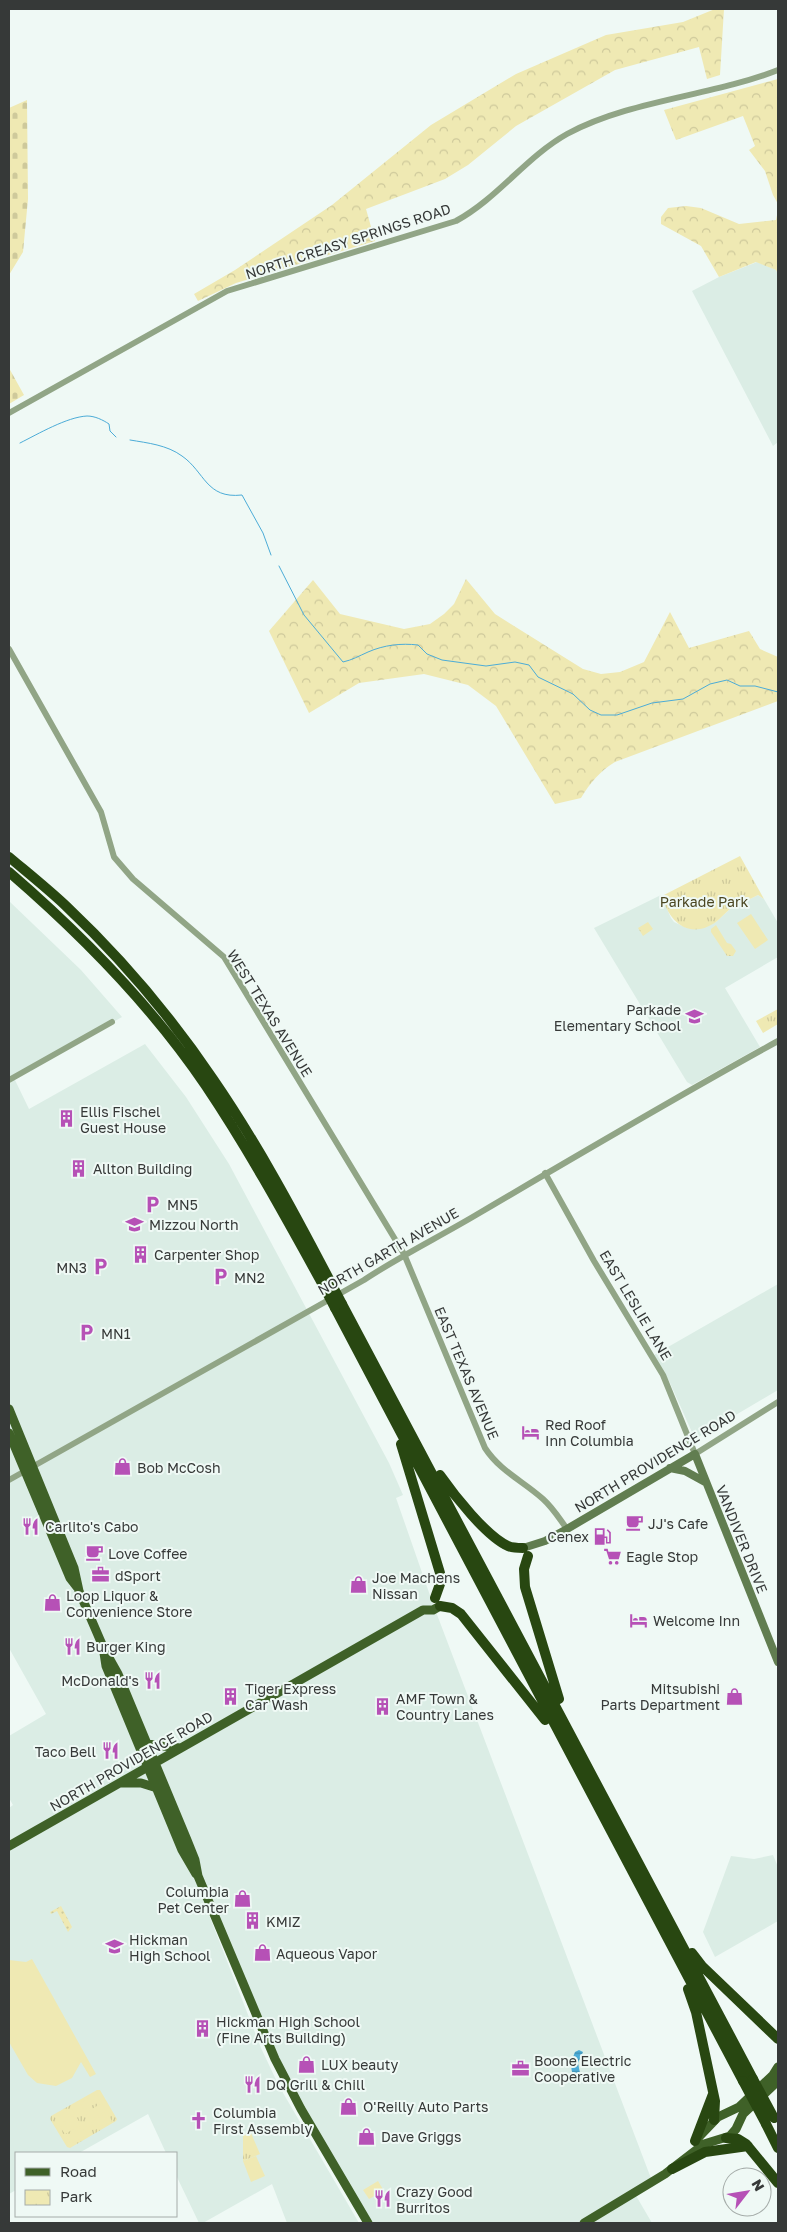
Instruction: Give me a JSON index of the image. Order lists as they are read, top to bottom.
{
  "streets": {
    "main road": ["NORTH PROVIDENCE ROAD", "VANDIVER DRIVE"],
    "street": [
      "NORTH CREASY SPRINGS ROAD",
      "WEST TEXAS AVENUE",
      "NORTH GARTH AVENUE",
      "EAST LESLIE LANE",
      "EAST TEXAS AVENUE"
    ]
  },
  "crossings": [
    ["WEST TEXAS AVENUE", "NORTH GARTH AVENUE"],
    ["WEST TEXAS AVENUE", "EAST TEXAS AVENUE"],
    ["NORTH GARTH AVENUE", "EAST LESLIE LANE"],
    ["NORTH GARTH AVENUE", "EAST TEXAS AVENUE"],
    ["EAST LESLIE LANE", "NORTH PROVIDENCE ROAD"],
    ["EAST LESLIE LANE", "VANDIVER DRIVE"],
    ["EAST TEXAS AVENUE", "NORTH PROVIDENCE ROAD"],
    ["NORTH PROVIDENCE ROAD", "VANDIVER DRIVE"]
  ],
  "parks": ["Parkade Park"],
  "places": {
    "school or university": ["Parkade Elementary School", "Mizzou North", "Hickman High School"],
    "building": [
      "Ellis Fischel Guest House",
      "Allton Building",
      "Carpenter Shop",
      "Tiger Express Car Wash",
      "AMF Town & Country Lanes",
      "KMIZ",
      "Hickman High School (Fine Arts Building)"
    ],
    "parking": [
      "MN5",
      "MN3",
      "MN2",
      "MN1"
    ],
    "hotel": ["Red Roof Inn Columbia", "Welcome Inn"],
    "shop": [
      "Bob McCosh",
      "Joe Machens Nissan",
      "Loop Liquor & Convenience Store",
      "Mitsubishi Parts Department",
      "Columbia Pet Center",
      "Aqueous Vapor",
      "LUX beauty",
      "O'Reilly Auto Parts",
      "Dave Griggs"
    ],
    "cafe": ["JJ's Cafe", "Love Coffee"],
    "restaurant": [
      "Carlito's Cabo",
      "Burger King",
      "McDonald's",
      "Taco Bell",
      "DQ Grill & Chill",
      "Crazy Good Burritos"
    ],
    "fuel station": ["Cenex"],
    "supermarket": ["Eagle Stop"],
    "office": ["dSport", "Boone Electric Cooperative"],
    "church": ["Columbia First Assembly"]
  },
  "legend": ["Road", "Park"],
  "north": "top right"
}
